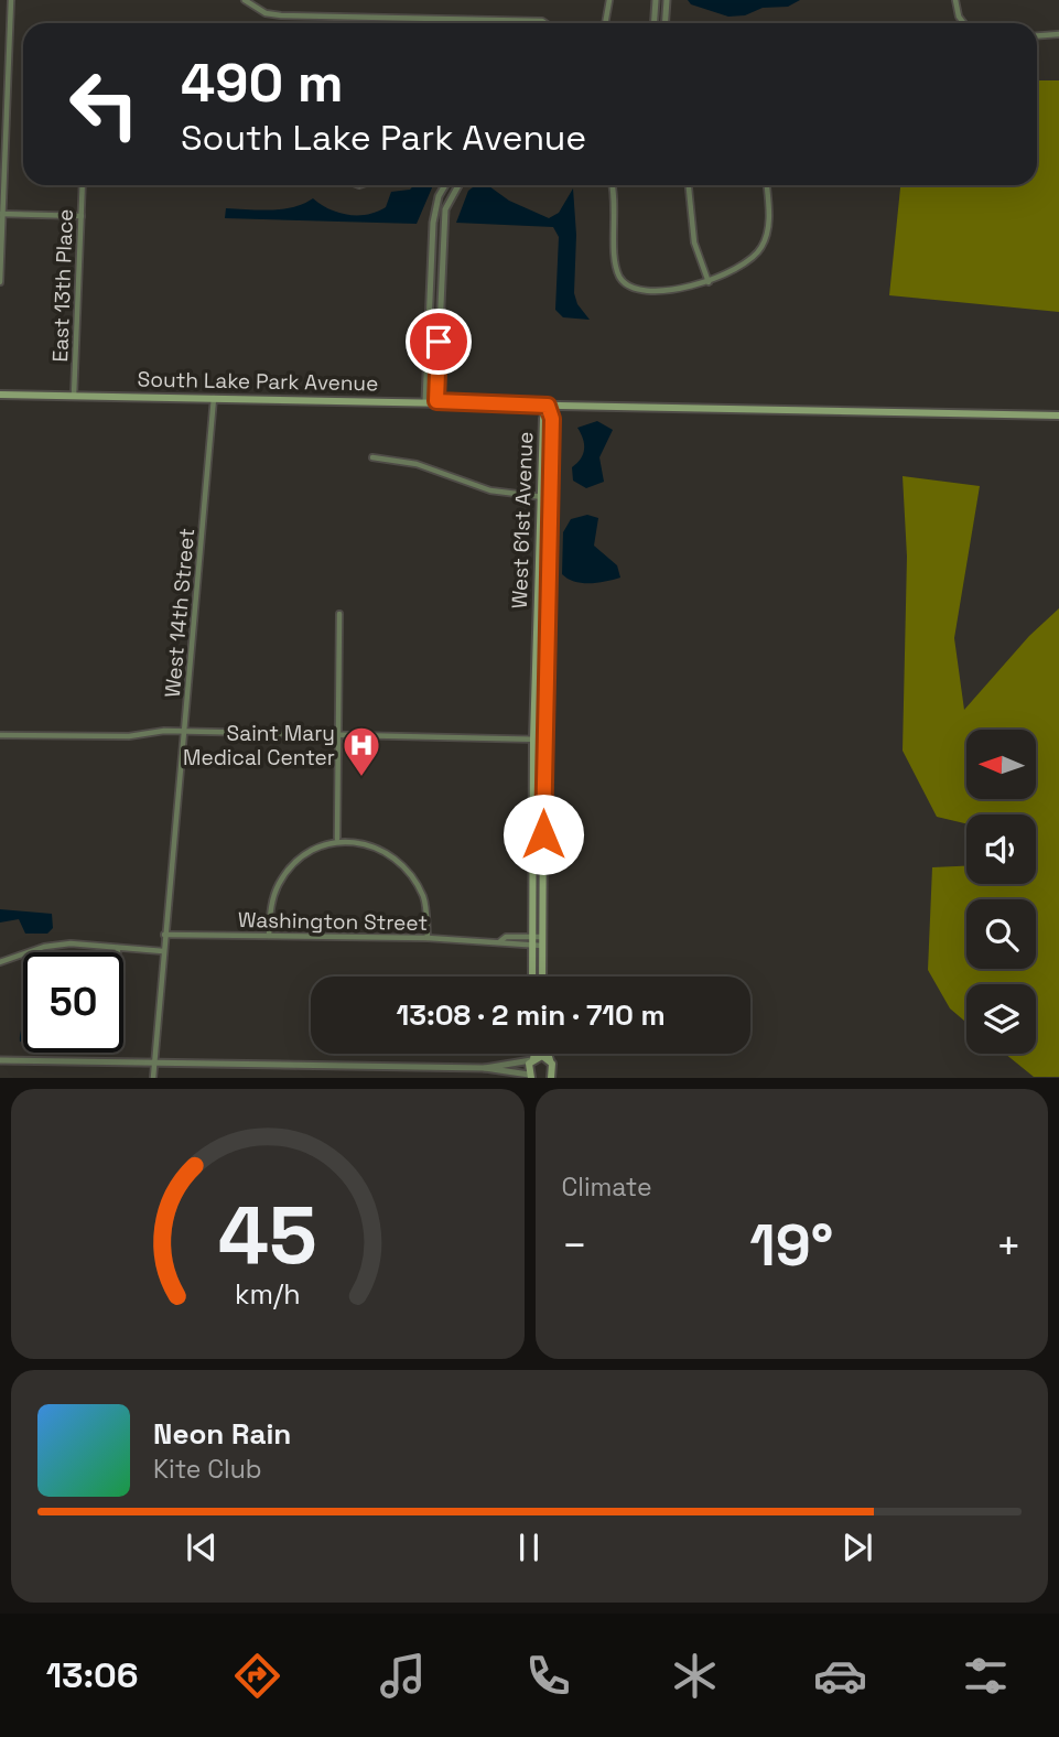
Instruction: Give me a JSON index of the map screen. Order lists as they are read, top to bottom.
{
  "streets": {
    "main road": ["South Lake Park Avenue", "West 61st Avenue"],
    "street": ["East 13th Place", "West 14th Street", "Washington Street"]
  },
  "crossings": [
    ["East 13th Place", "South Lake Park Avenue"],
    ["South Lake Park Avenue", "West 61st Avenue"],
    ["South Lake Park Avenue", "West 14th Street"],
    ["West 61st Avenue", "Washington Street"],
    ["West 14th Street", "Washington Street"]
  ],
  "places": {
    "hospital": ["Saint Mary Medical Center"]
  },
  "north": "left",
  "page": {
    "turn": ["490 m", "South Lake Park Avenue"],
    "limit": "50",
    "trip": "13:08 · 2 min · 710 m",
    "tile": "Climate",
    "heat": ["−", "19°", "+"],
    "song": ["Neon Rain", "Kite Club"],
    "tabs": "13:06",
    "gauge": ["45", "km/h"]
  }
}
